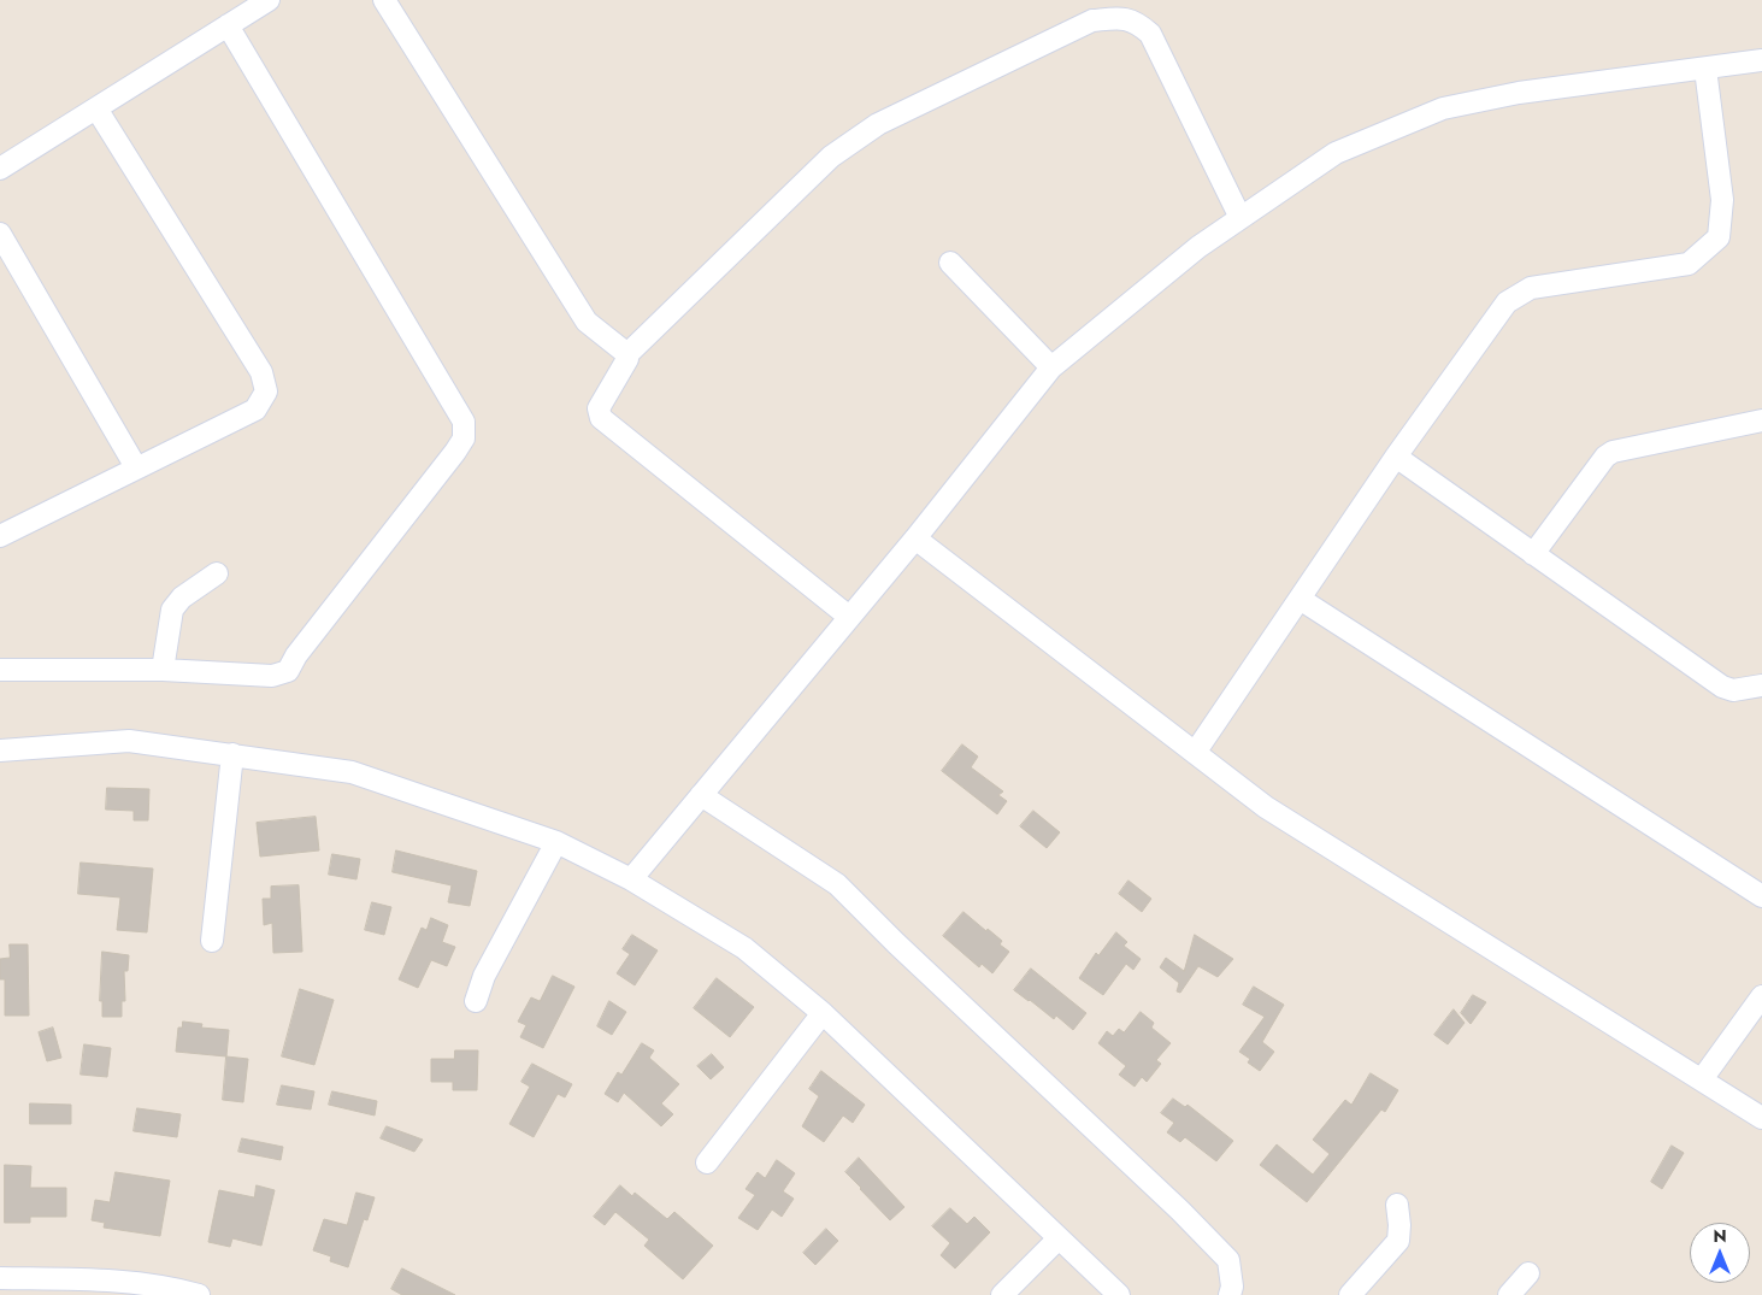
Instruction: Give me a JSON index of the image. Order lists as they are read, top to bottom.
{
  "north": "top"
}
